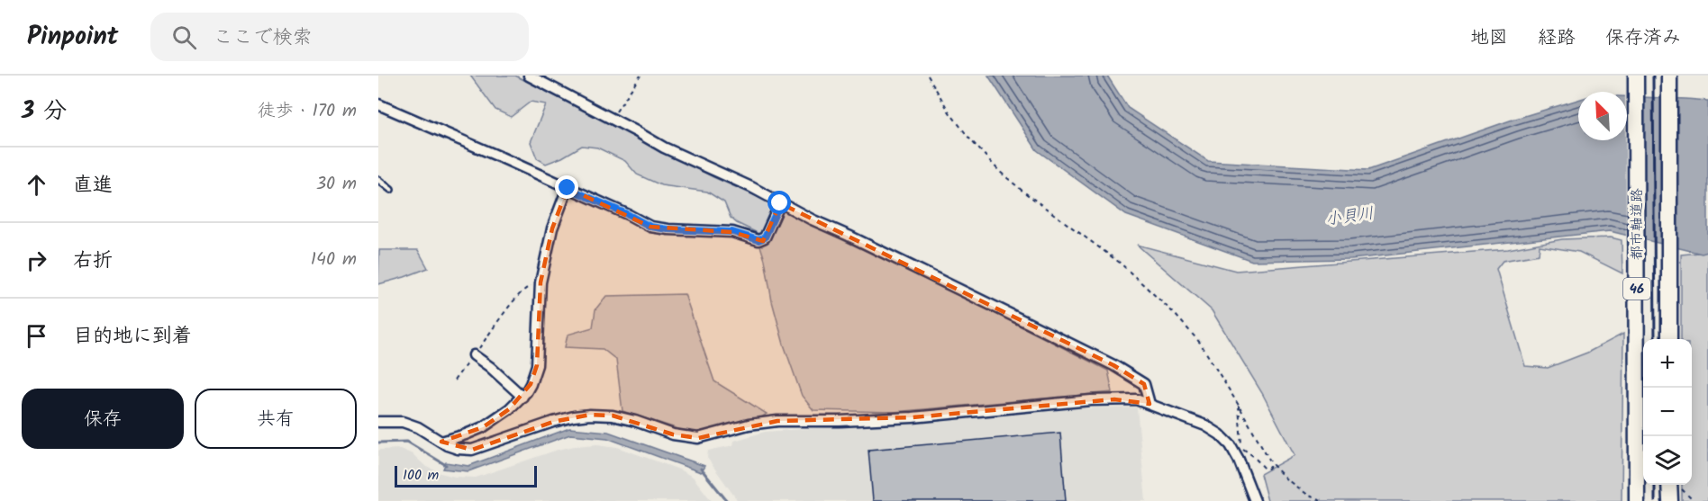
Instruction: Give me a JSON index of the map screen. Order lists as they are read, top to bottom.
{
  "streets": {
    "main road": ["都市軸道路", "46"]
  },
  "water": ["小貝川"],
  "scale_bar": "100 m",
  "north": "top left",
  "page": {
    "header": "Pinpoint",
    "search": "ここで検索",
    "nav": ["地図", "経路", "保存済み"],
    "heading": ["3 分", "徒歩 · 170 m"],
    "list": [
      ["直進", "30 m"],
      ["右折", "140 m"],
      "目的地に到着"
    ],
    "map_buttons": ["+", "−"],
    "buttons": ["保存", "共有"],
    "scale": "100 m"
  }
}
